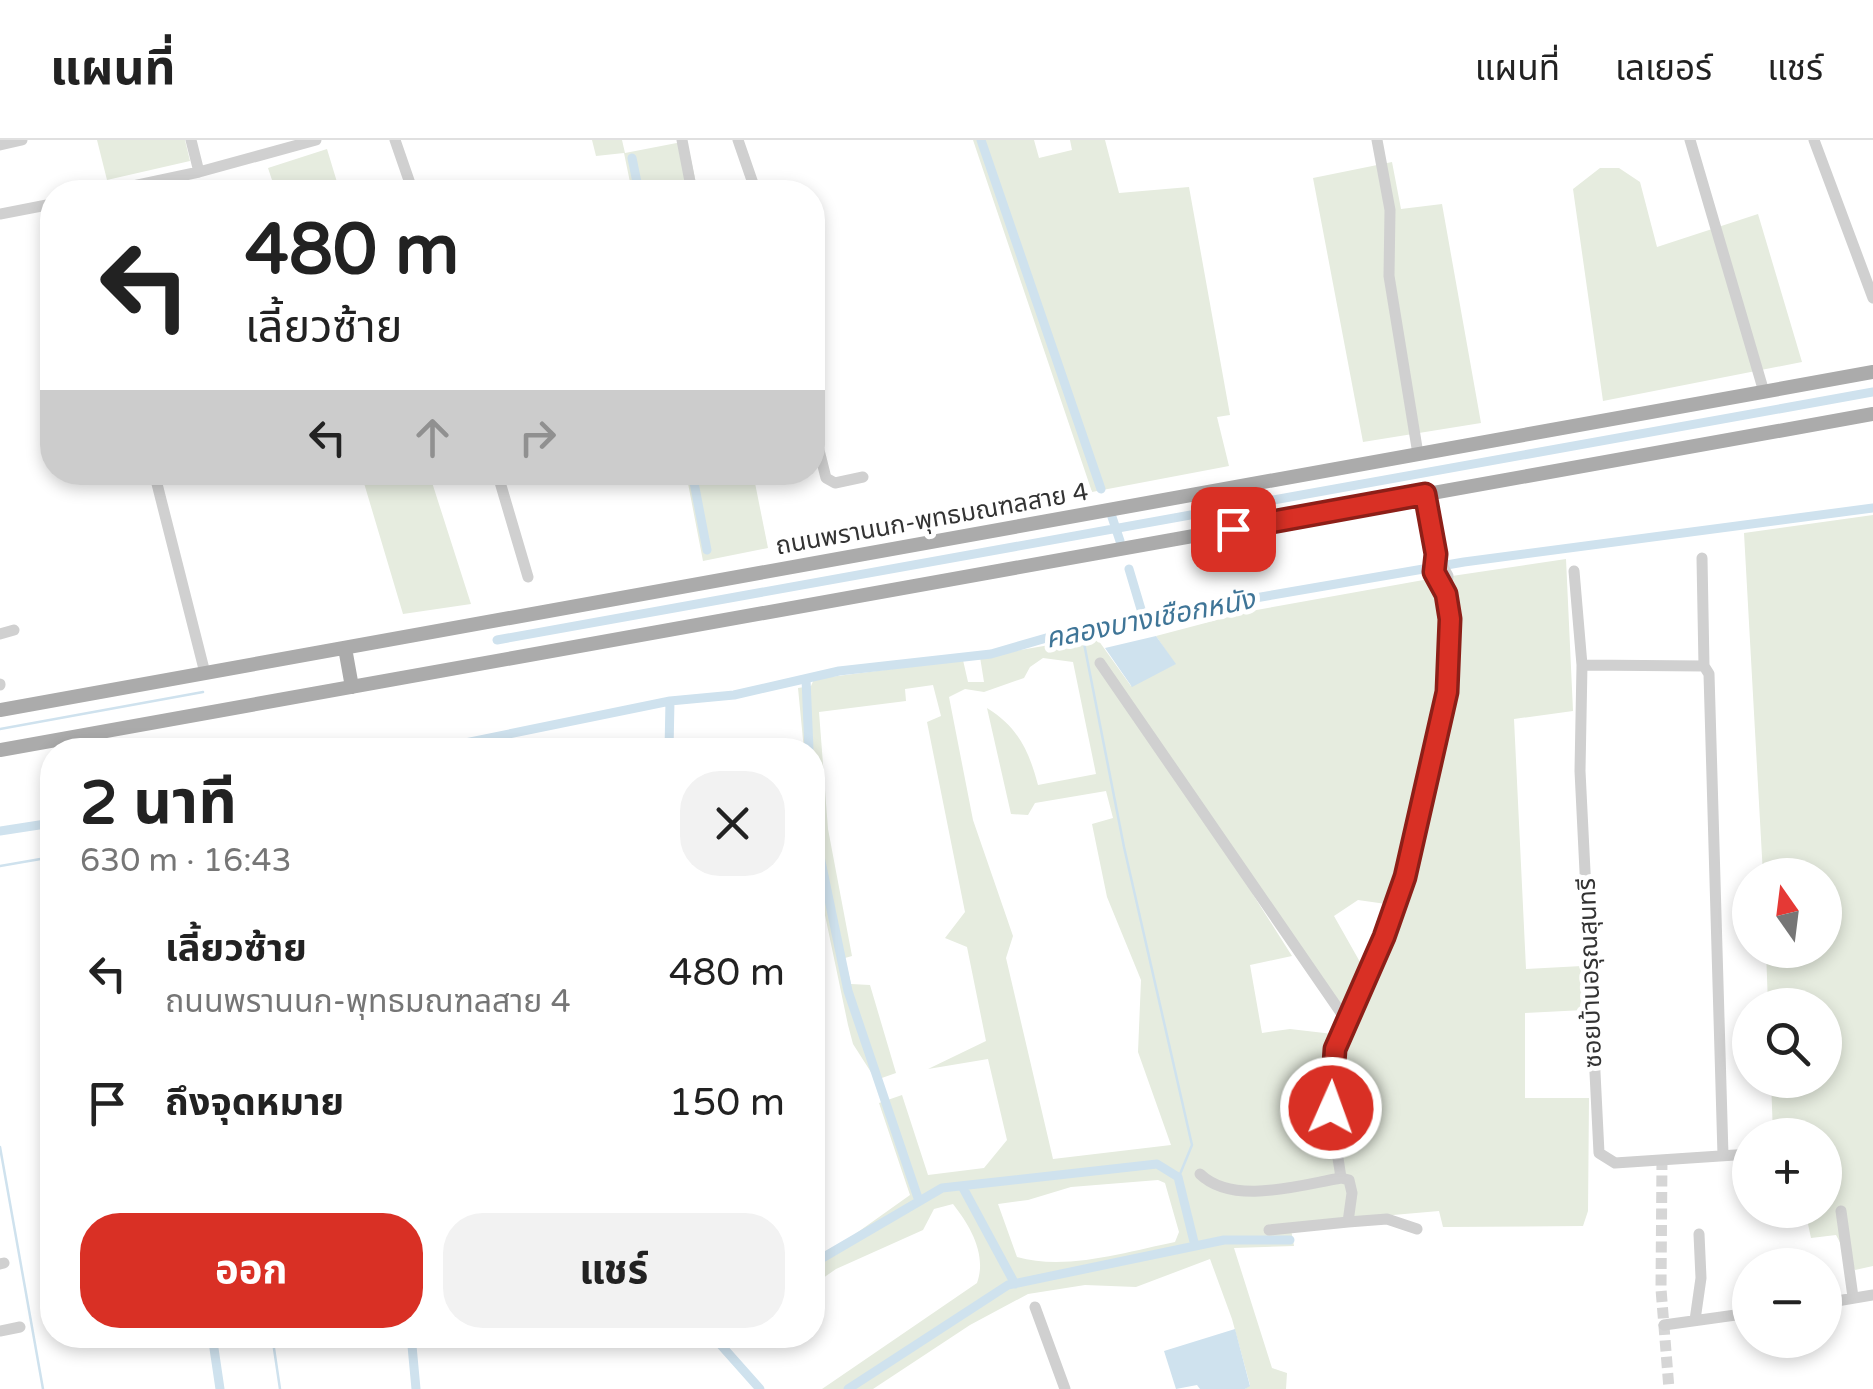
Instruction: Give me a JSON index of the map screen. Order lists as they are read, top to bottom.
{
  "streets": {
    "main road": ["ถนนพรานนก-พุทธมณฑลสาย 4"],
    "street": ["ซอยบ้านอรุณสุนทรี"]
  },
  "water": ["คลองบางเชือกหนัง"],
  "north": "top",
  "page": {
    "header": "แผนที่",
    "nav": ["แผนที่", "เลเยอร์", "แชร์"],
    "turn": ["480 m", "เลี้ยวซ้าย"],
    "heading": ["2 นาที", "630 m · 16:43"],
    "map_buttons": ["+", "−"],
    "list": [
      {
        "name": "เลี้ยวซ้าย",
        "note": "ถนนพรานนก-พุทธมณฑลสาย 4",
        "value": "480 m"
      },
      {
        "name": "ถึงจุดหมาย",
        "value": "150 m"
      }
    ],
    "buttons": ["ออก", "แชร์"]
  }
}
